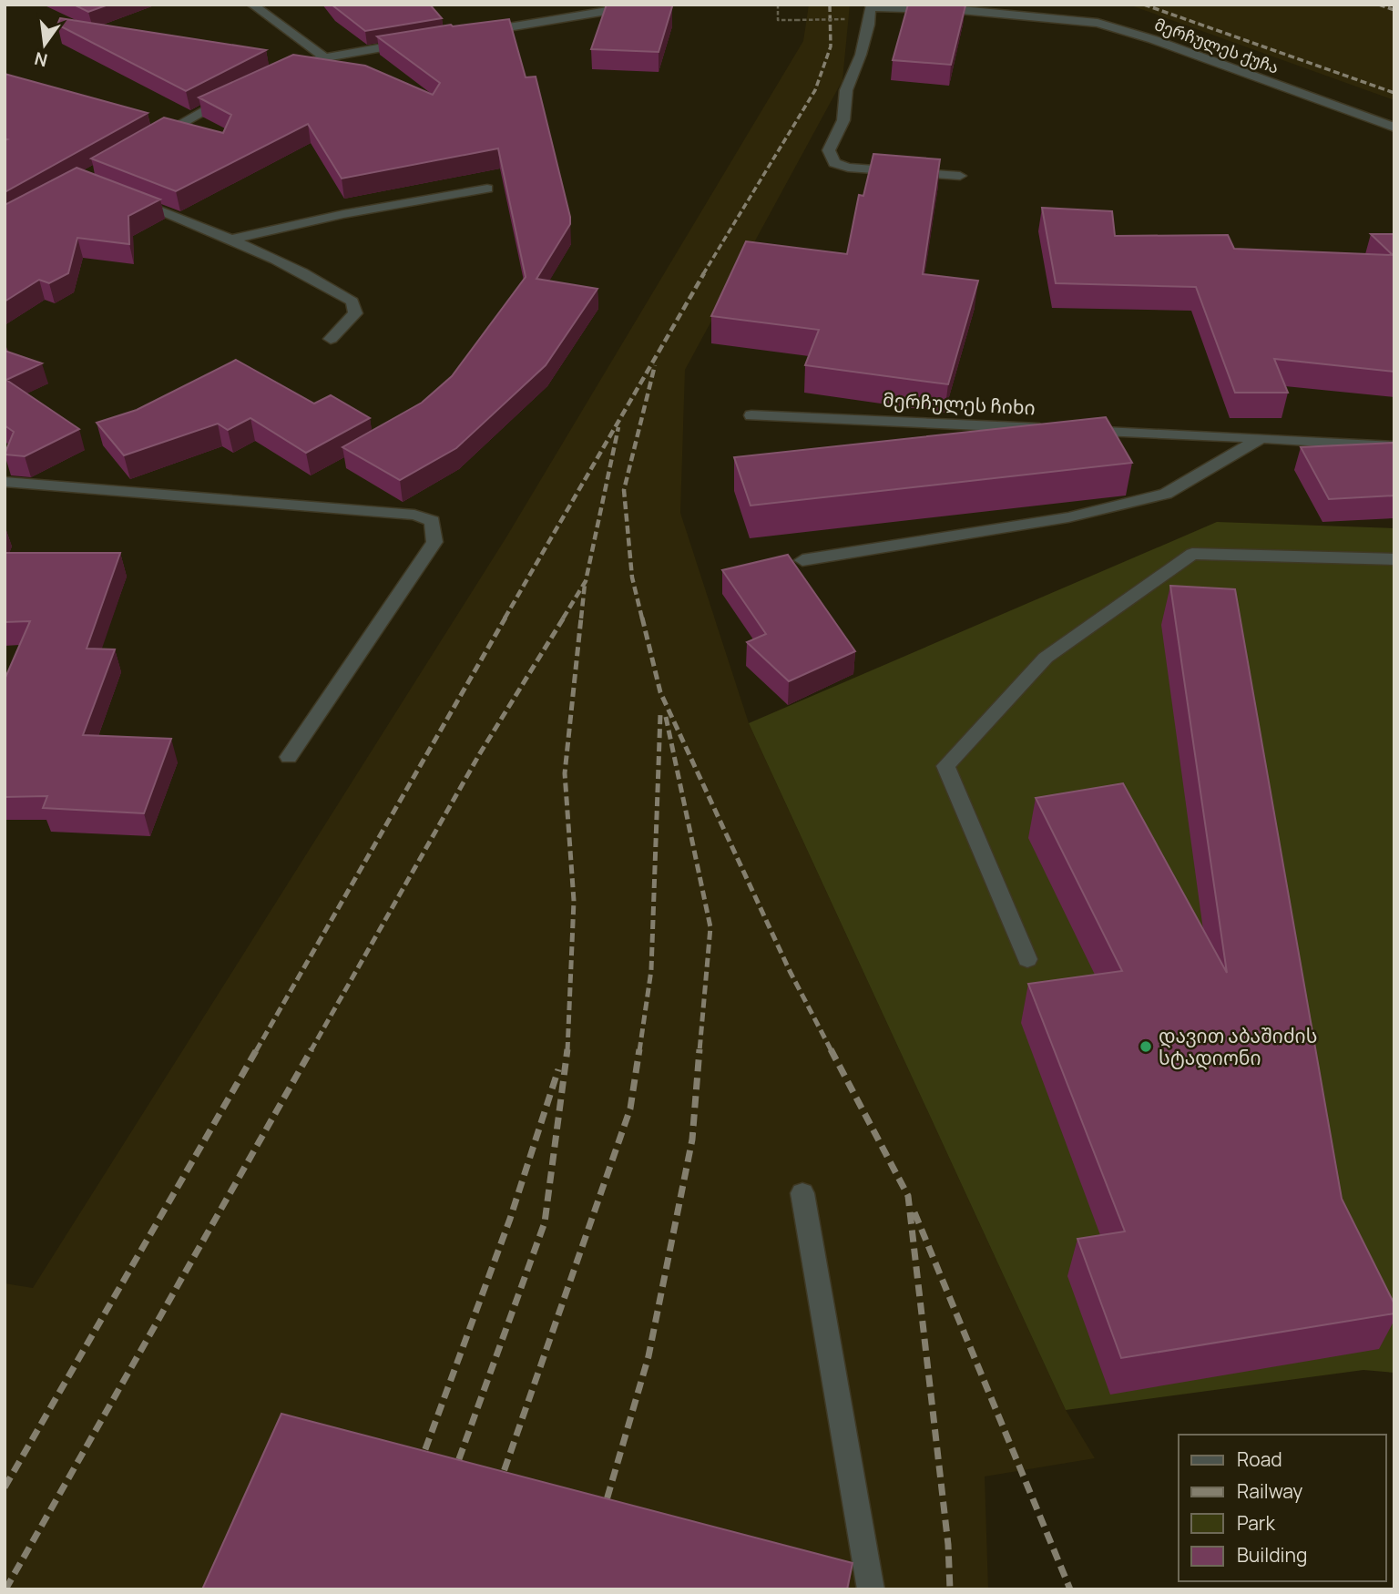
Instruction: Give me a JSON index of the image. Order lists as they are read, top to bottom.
{
  "streets": {
    "street": ["მერჩულეს ქუჩა", "მერჩულეს ჩიხი"]
  },
  "places": ["დავით აბაშიძის სტადიონი"],
  "legend": [
    "Road",
    "Railway",
    "Park",
    "Building"
  ],
  "north": "bottom"
}
